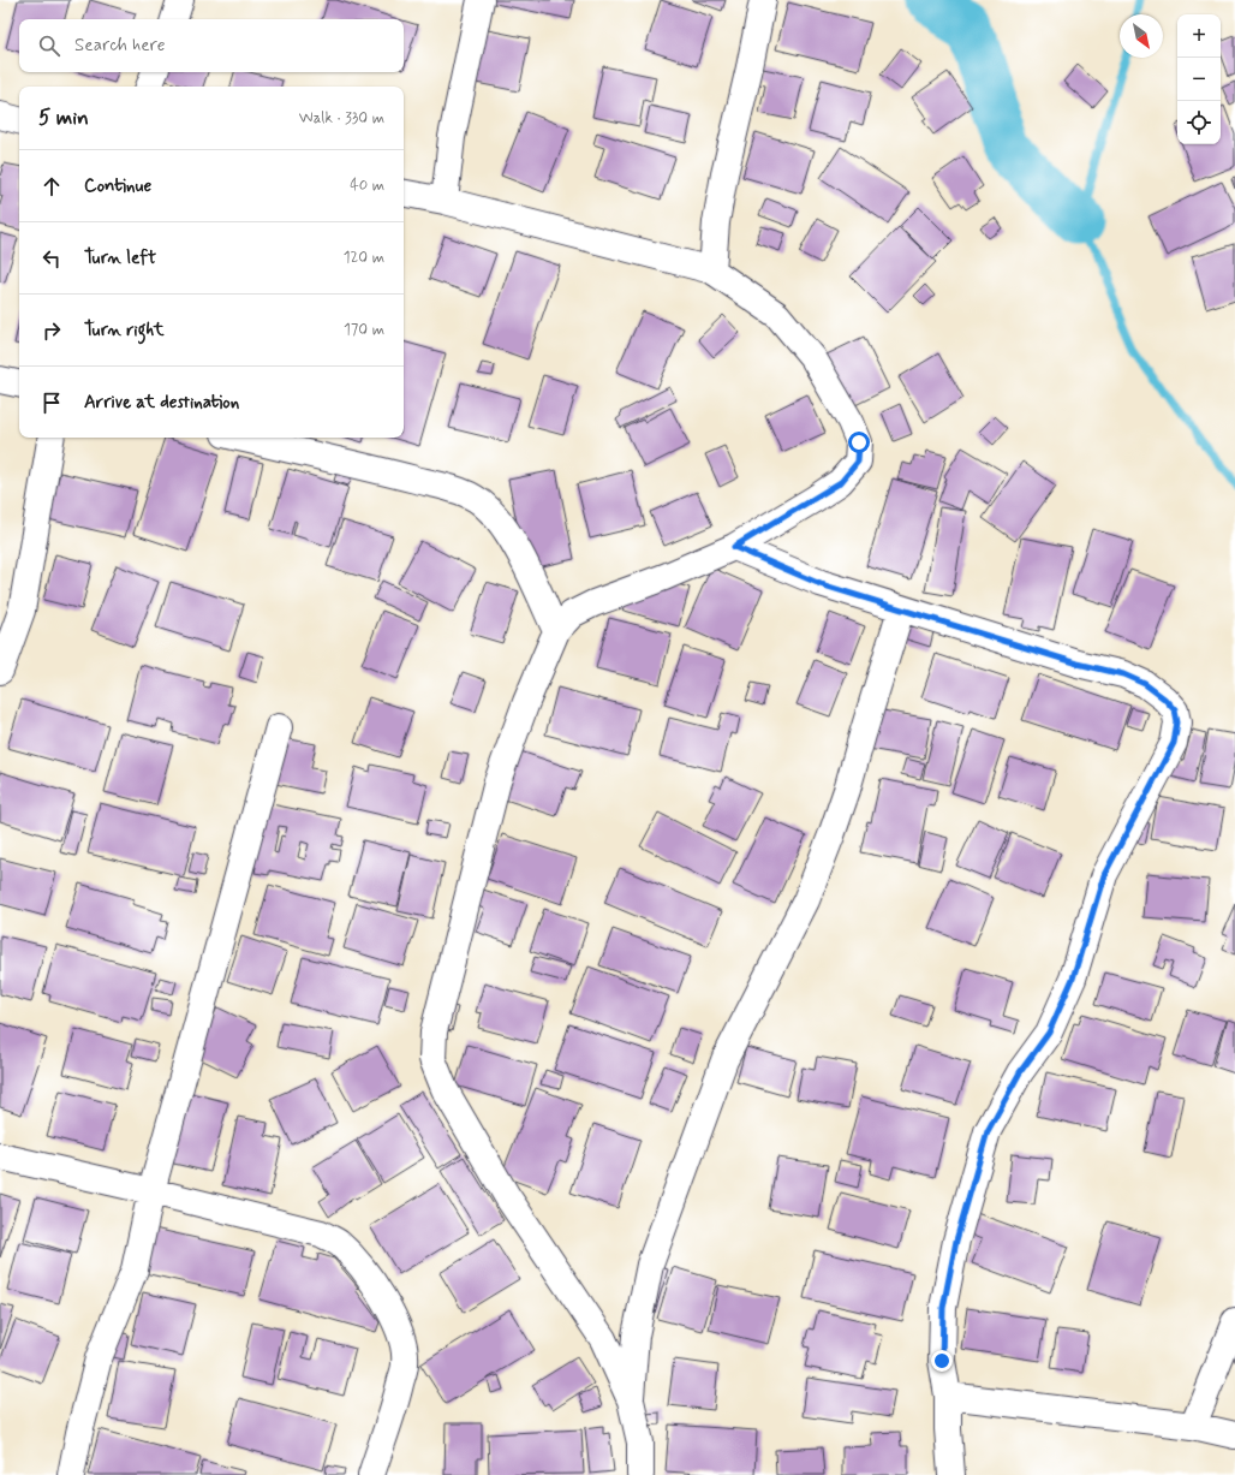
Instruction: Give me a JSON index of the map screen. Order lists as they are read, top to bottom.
{
  "north": "bottom right",
  "page": {
    "map_buttons": ["+", "−"],
    "search": "Search here",
    "heading": ["5 min", "Walk · 330 m"],
    "list": [
      ["Continue", "40 m"],
      ["Turn left", "120 m"],
      ["Turn right", "170 m"],
      "Arrive at destination"
    ]
  }
}
